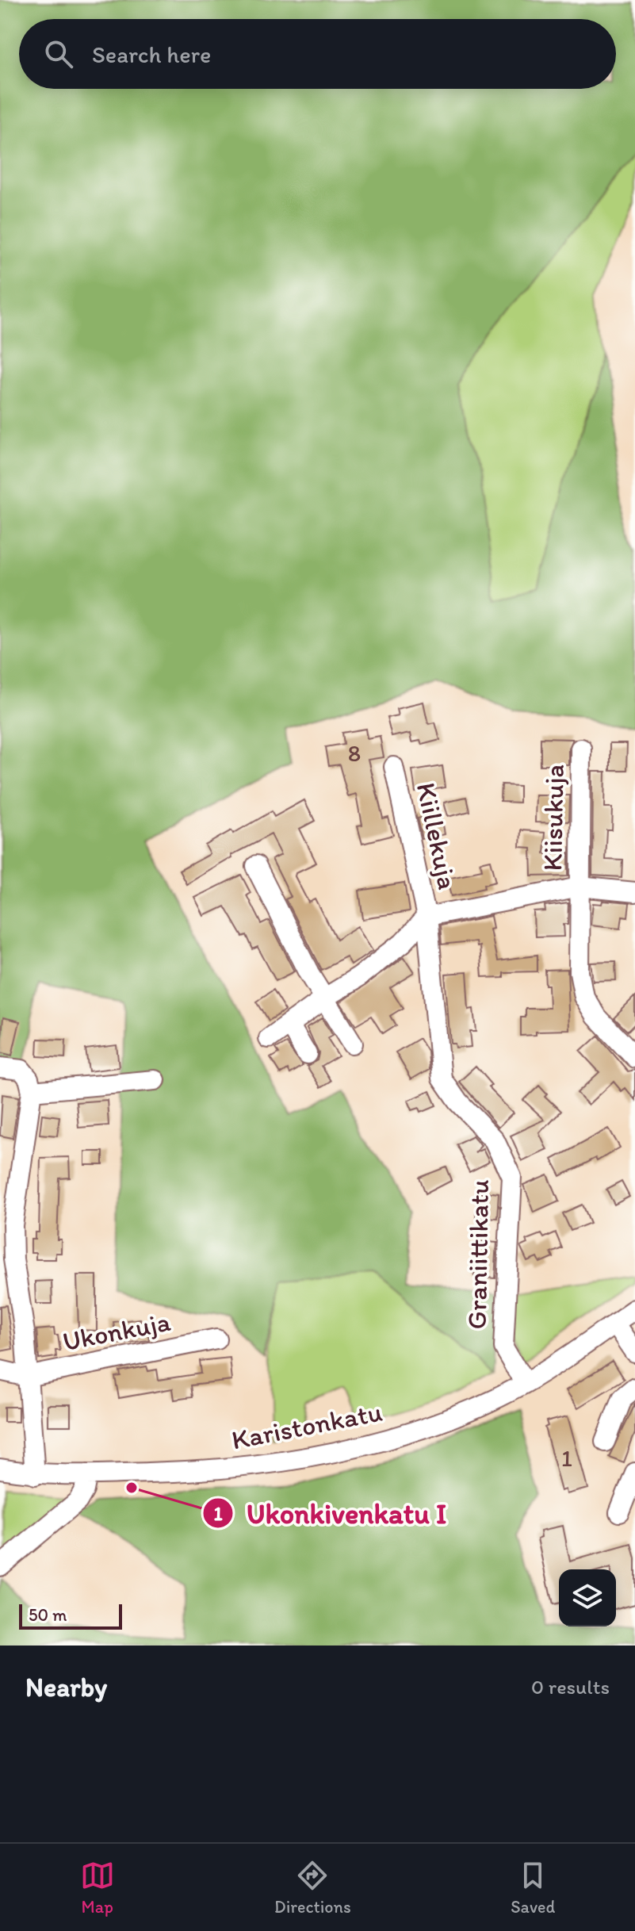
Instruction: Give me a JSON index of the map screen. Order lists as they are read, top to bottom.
{
  "streets": {
    "street": [
      "Kiisukuja",
      "Kiillekuja",
      "Graniittikatu",
      "Ukonkuja",
      "Karistonkatu"
    ]
  },
  "crossings": [
    ["Kiillekuja", "Graniittikatu"],
    ["Graniittikatu", "Karistonkatu"]
  ],
  "places": ["Ukonkivenkatu I"],
  "house_numbers": ["8", "1"],
  "scale_bar": "50 m",
  "page": {
    "search": "Search here",
    "scale": "50 m",
    "heading": ["Nearby", "0 results"],
    "nav": ["Map", "Directions", "Saved"]
  }
}
